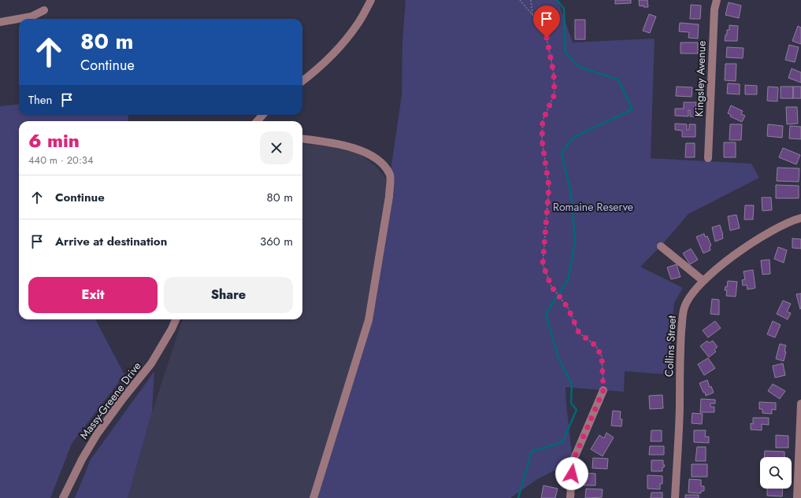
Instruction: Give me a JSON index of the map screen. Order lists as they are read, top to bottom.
{
  "streets": {
    "street": ["Kingsley Avenue", "Collins Street", "Massy-Greene Drive"]
  },
  "parks": ["Romaine Reserve"],
  "page": {
    "turn": ["80 m", "Continue"],
    "then": "Then",
    "heading": ["6 min", "440 m · 20:34"],
    "list": [
      {
        "name": "Continue",
        "value": "80 m"
      },
      {
        "name": "Arrive at destination",
        "value": "360 m"
      }
    ],
    "buttons": ["Exit", "Share"]
  }
}
